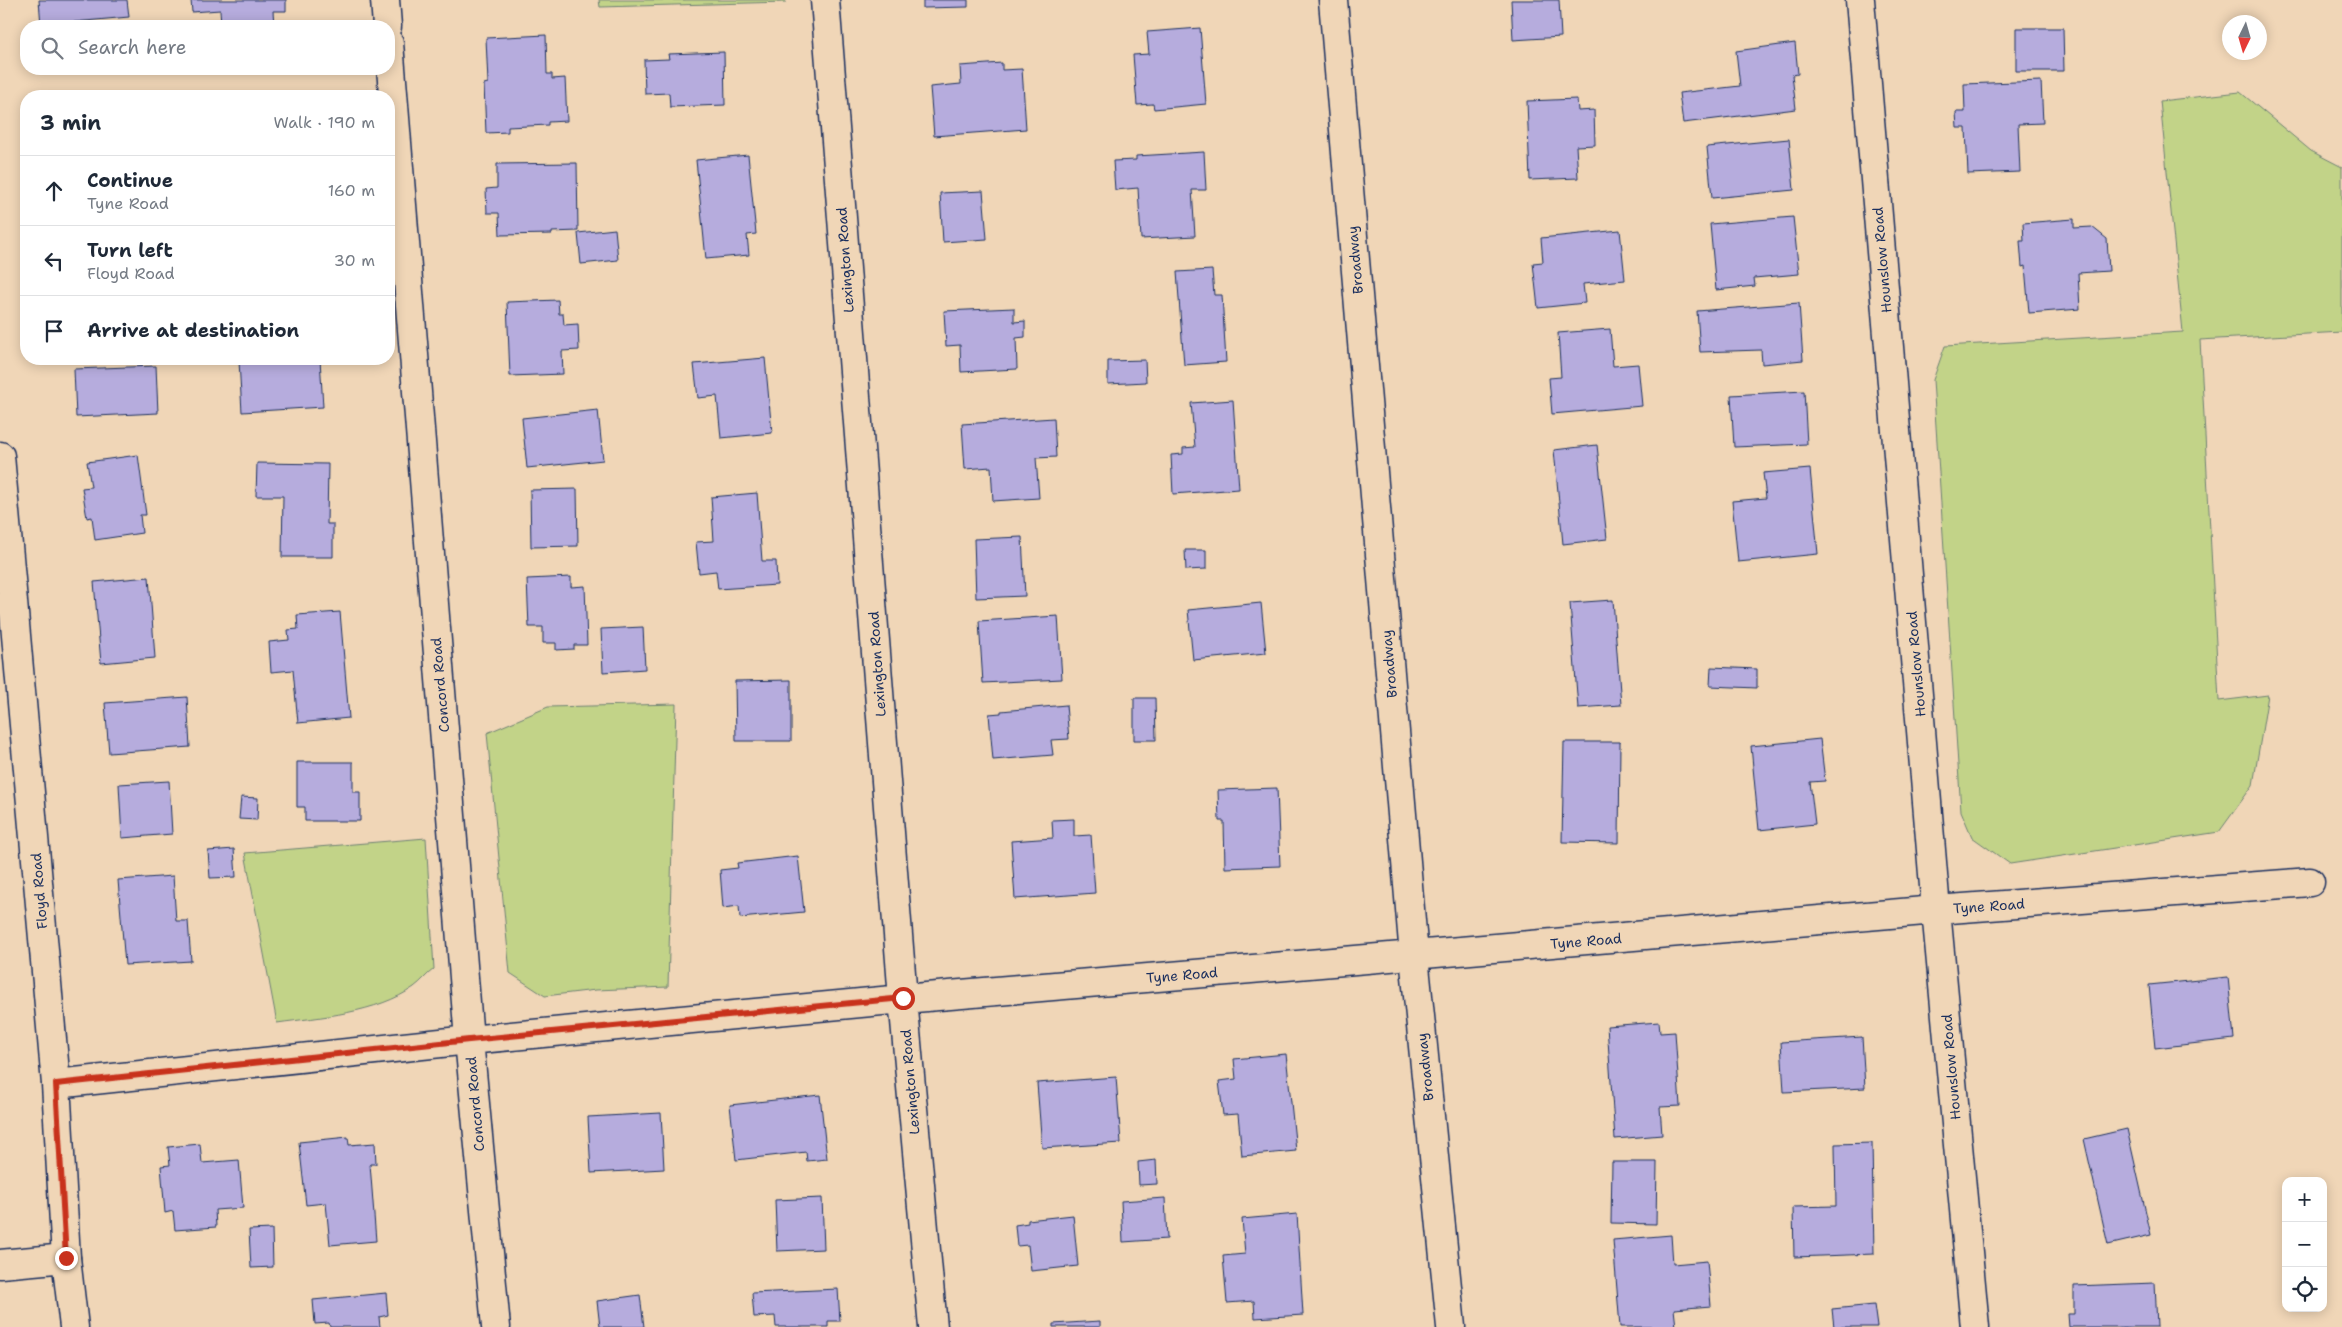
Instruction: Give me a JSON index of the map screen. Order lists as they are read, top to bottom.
{
  "streets": {
    "street": [
      "Lexington Road",
      "Broadway",
      "Hounslow Road",
      "Concord Road",
      "Floyd Road",
      "Tyne Road"
    ]
  },
  "crossings": [
    ["Lexington Road", "Tyne Road"],
    ["Broadway", "Tyne Road"],
    ["Hounslow Road", "Tyne Road"],
    ["Concord Road", "Tyne Road"],
    ["Floyd Road", "Tyne Road"]
  ],
  "north": "bottom",
  "page": {
    "search": "Search here",
    "heading": ["3 min", "Walk · 190 m"],
    "list": [
      ["Continue", "Tyne Road", "160 m"],
      ["Turn left", "Floyd Road", "30 m"],
      "Arrive at destination"
    ],
    "map_buttons": ["+", "−"]
  }
}
